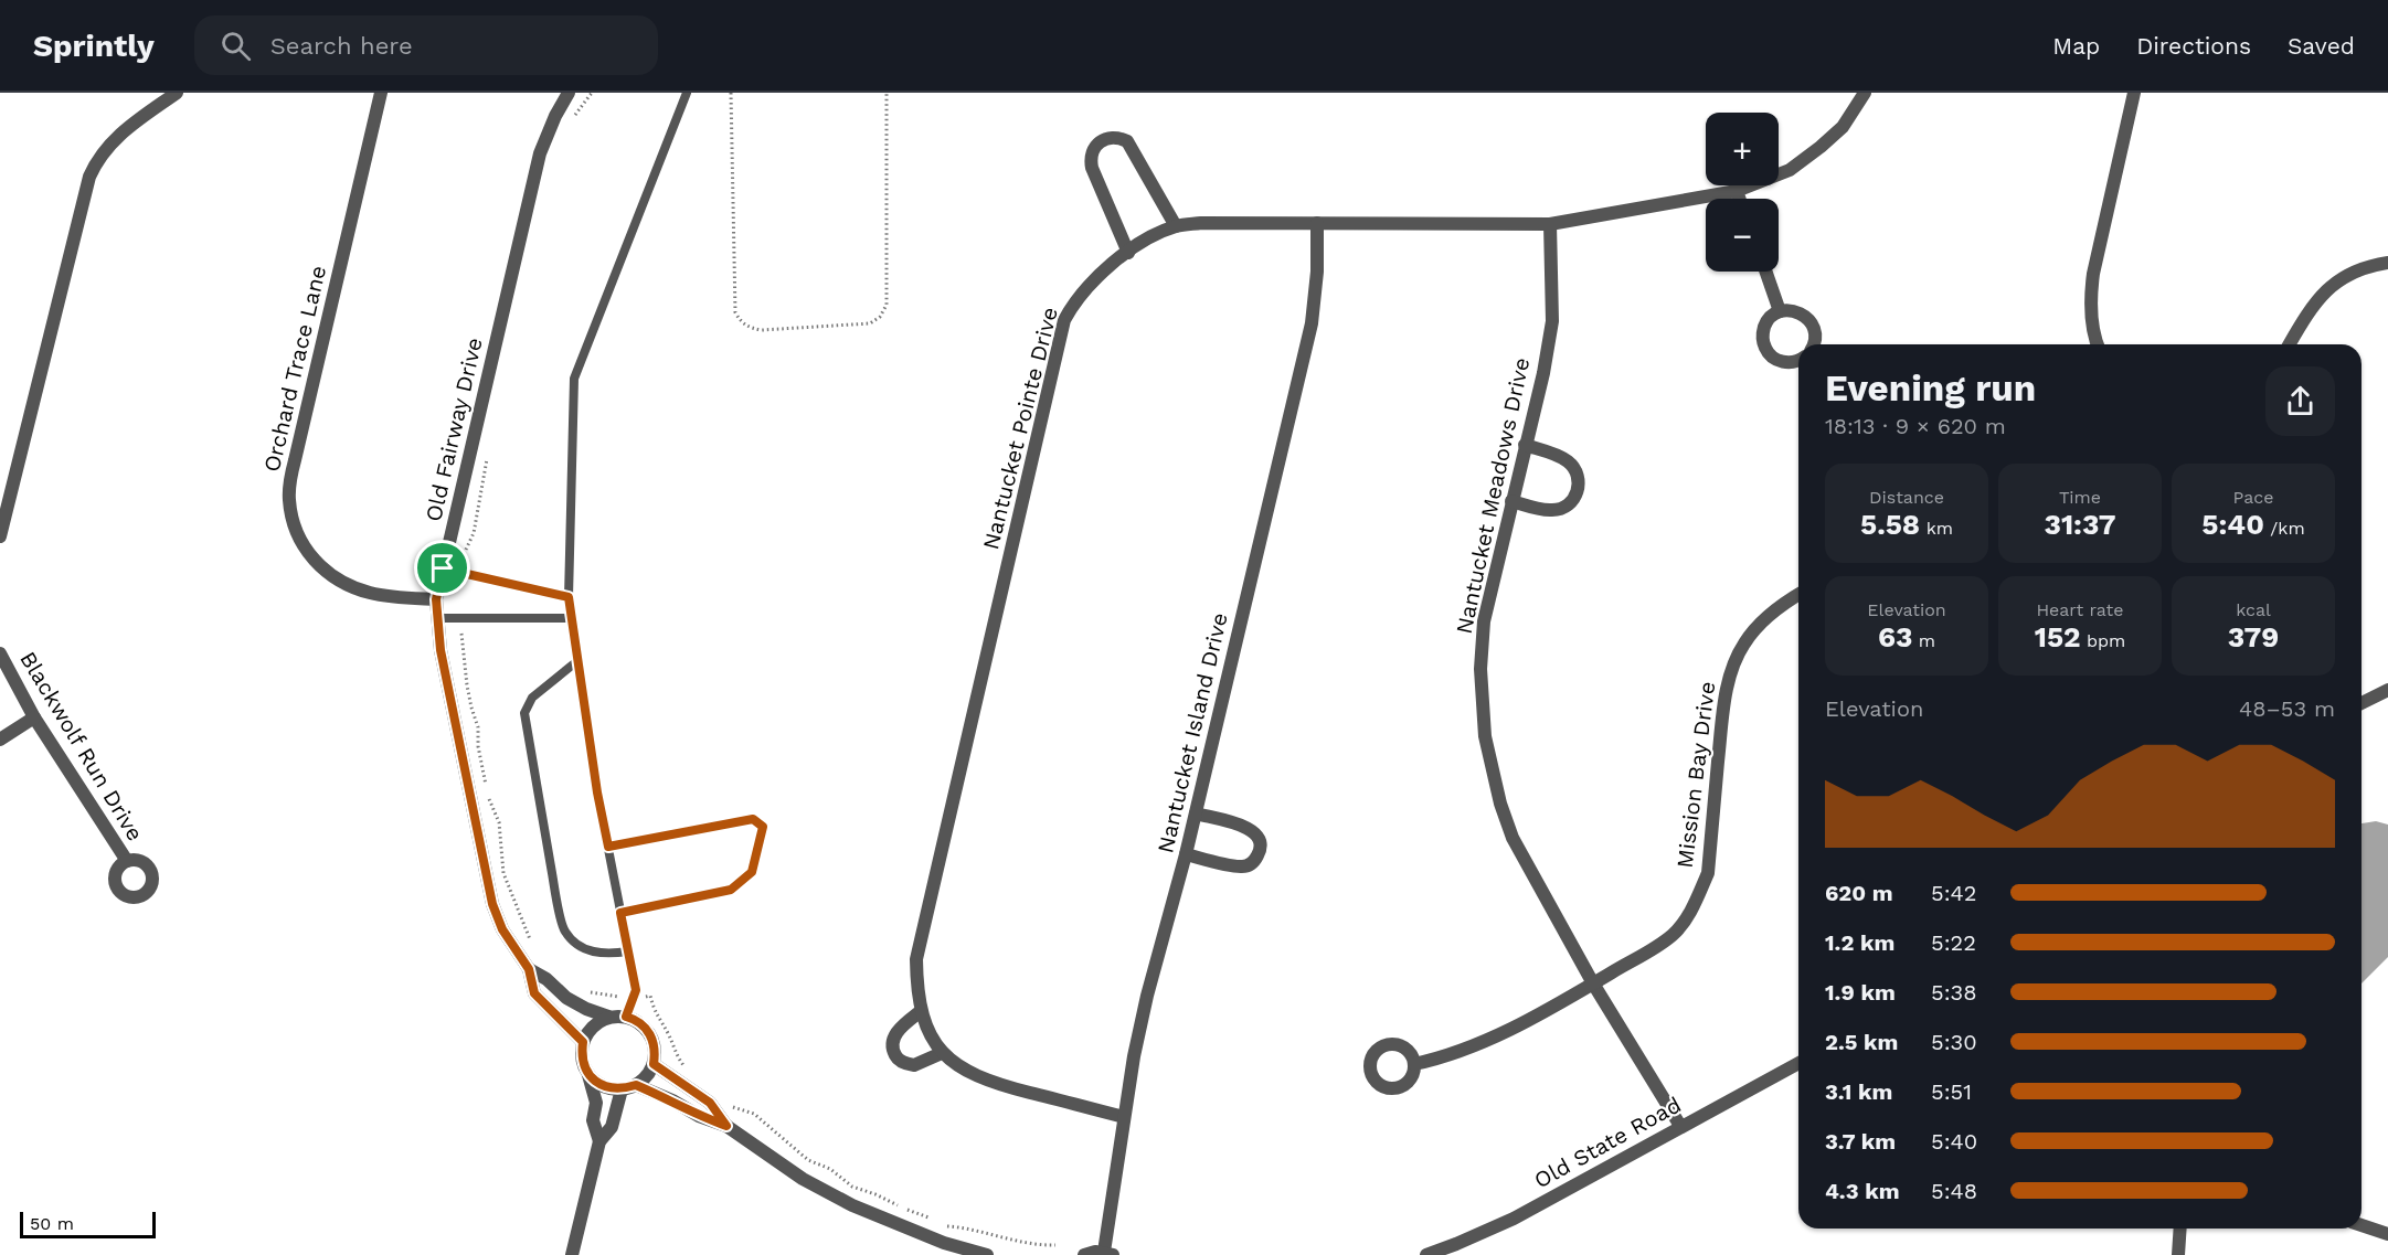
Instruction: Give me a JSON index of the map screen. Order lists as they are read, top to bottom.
{
  "streets": {
    "street": [
      "Orchard Trace Lane",
      "Nantucket Pointe Drive",
      "Old Fairway Drive",
      "Nantucket Meadows Drive",
      "Nantucket Island Drive",
      "Blackwolf Run Drive",
      "Mission Bay Drive",
      "Old State Road"
    ]
  },
  "crossings": [
    ["Orchard Trace Lane", "Old Fairway Drive"],
    ["Nantucket Pointe Drive", "Nantucket Meadows Drive"],
    ["Nantucket Pointe Drive", "Nantucket Island Drive"],
    ["Nantucket Meadows Drive", "Mission Bay Drive"],
    ["Nantucket Meadows Drive", "Old State Road"]
  ],
  "scale_bar": "50 m",
  "page": {
    "header": "Sprintly",
    "search": "Search here",
    "nav": ["Map", "Directions", "Saved"],
    "map_buttons": ["+", "−"],
    "heading": ["Evening run", "18:13 · 9 × 620 m"],
    "stats": [
      ["Distance", "5.58 km"],
      ["Time", "31:37"],
      ["Pace", "5:40 /km"],
      ["Elevation", "63 m"],
      ["Heart rate", "152 bpm"],
      ["kcal", "379"]
    ],
    "chart": ["Elevation", "48–53 m"],
    "list": [
      {
        "name": "620 m",
        "note": "5:42"
      },
      {
        "name": "1.2 km",
        "note": "5:22"
      },
      {
        "name": "1.9 km",
        "note": "5:38"
      },
      {
        "name": "2.5 km",
        "note": "5:30"
      },
      {
        "name": "3.1 km",
        "note": "5:51"
      },
      {
        "name": "3.7 km",
        "note": "5:40"
      },
      {
        "name": "4.3 km",
        "note": "5:48"
      }
    ],
    "scale": "50 m"
  }
}
